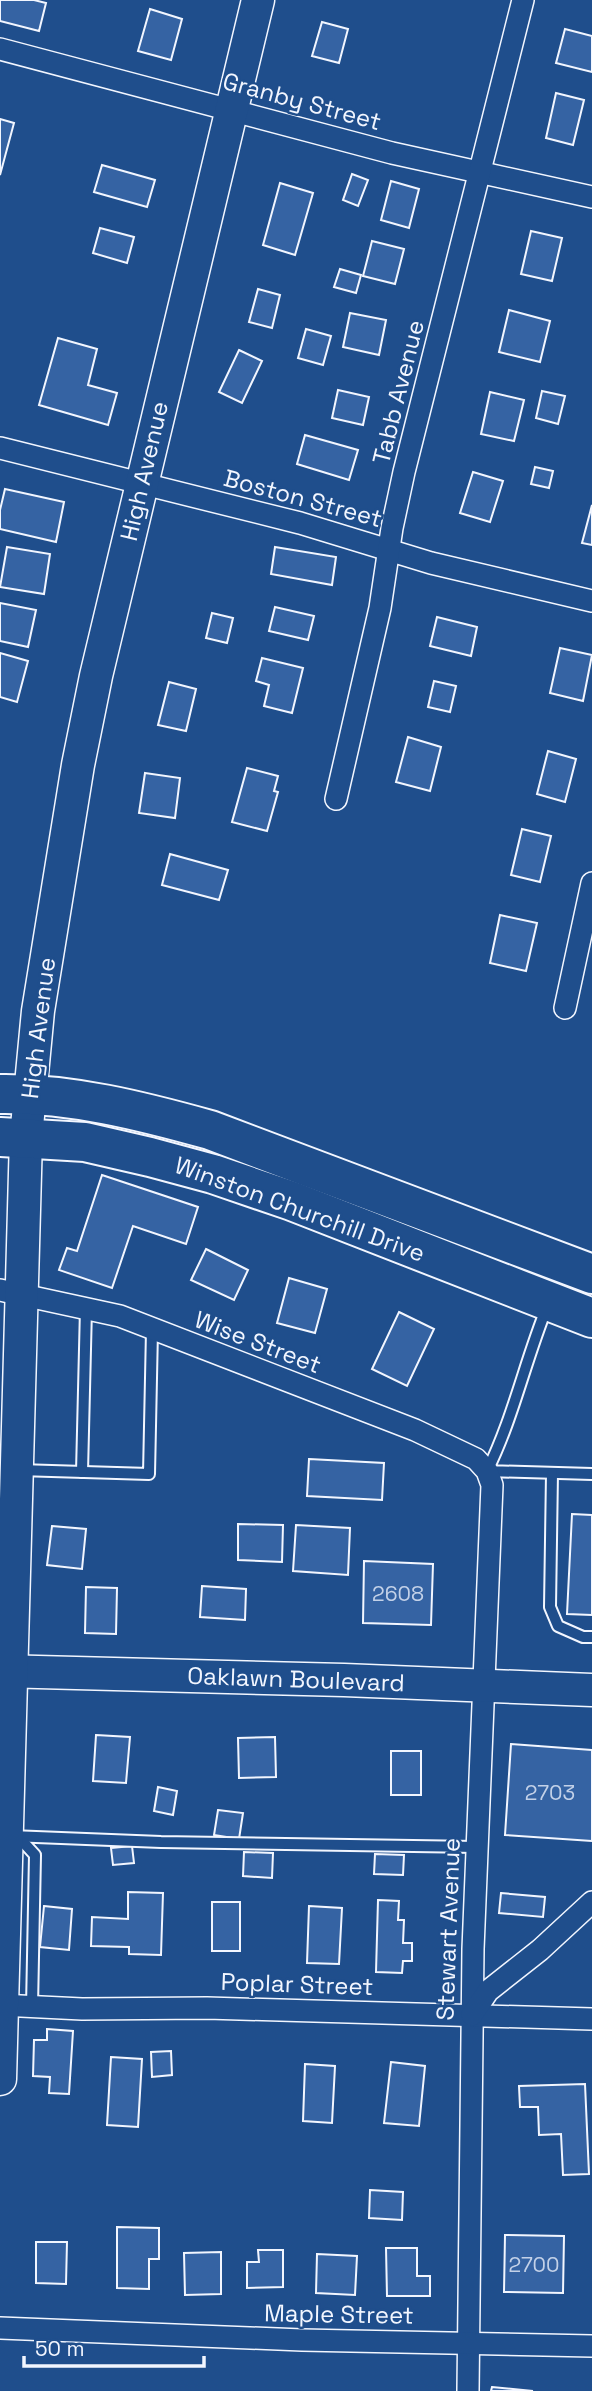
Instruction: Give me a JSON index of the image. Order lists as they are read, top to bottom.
{
  "streets": {
    "highway": ["Winston Churchill Drive"],
    "street": [
      "Granby Street",
      "Tabb Avenue",
      "High Avenue",
      "Boston Street",
      "Wise Street",
      "Oaklawn Boulevard",
      "Stewart Avenue",
      "Poplar Street",
      "Maple Street"
    ]
  },
  "crossings": [
    ["Granby Street", "Tabb Avenue"],
    ["Granby Street", "High Avenue"],
    ["Tabb Avenue", "Boston Street"],
    ["High Avenue", "Boston Street"],
    ["High Avenue", "Winston Churchill Drive"],
    ["High Avenue", "Wise Street"],
    ["High Avenue", "Oaklawn Boulevard"],
    ["High Avenue", "Poplar Street"],
    ["Wise Street", "Stewart Avenue"],
    ["Oaklawn Boulevard", "Stewart Avenue"],
    ["Stewart Avenue", "Poplar Street"],
    ["Stewart Avenue", "Maple Street"]
  ],
  "house_numbers": ["2608", "2703", "2700"],
  "scale_bar": "50 m"
}
